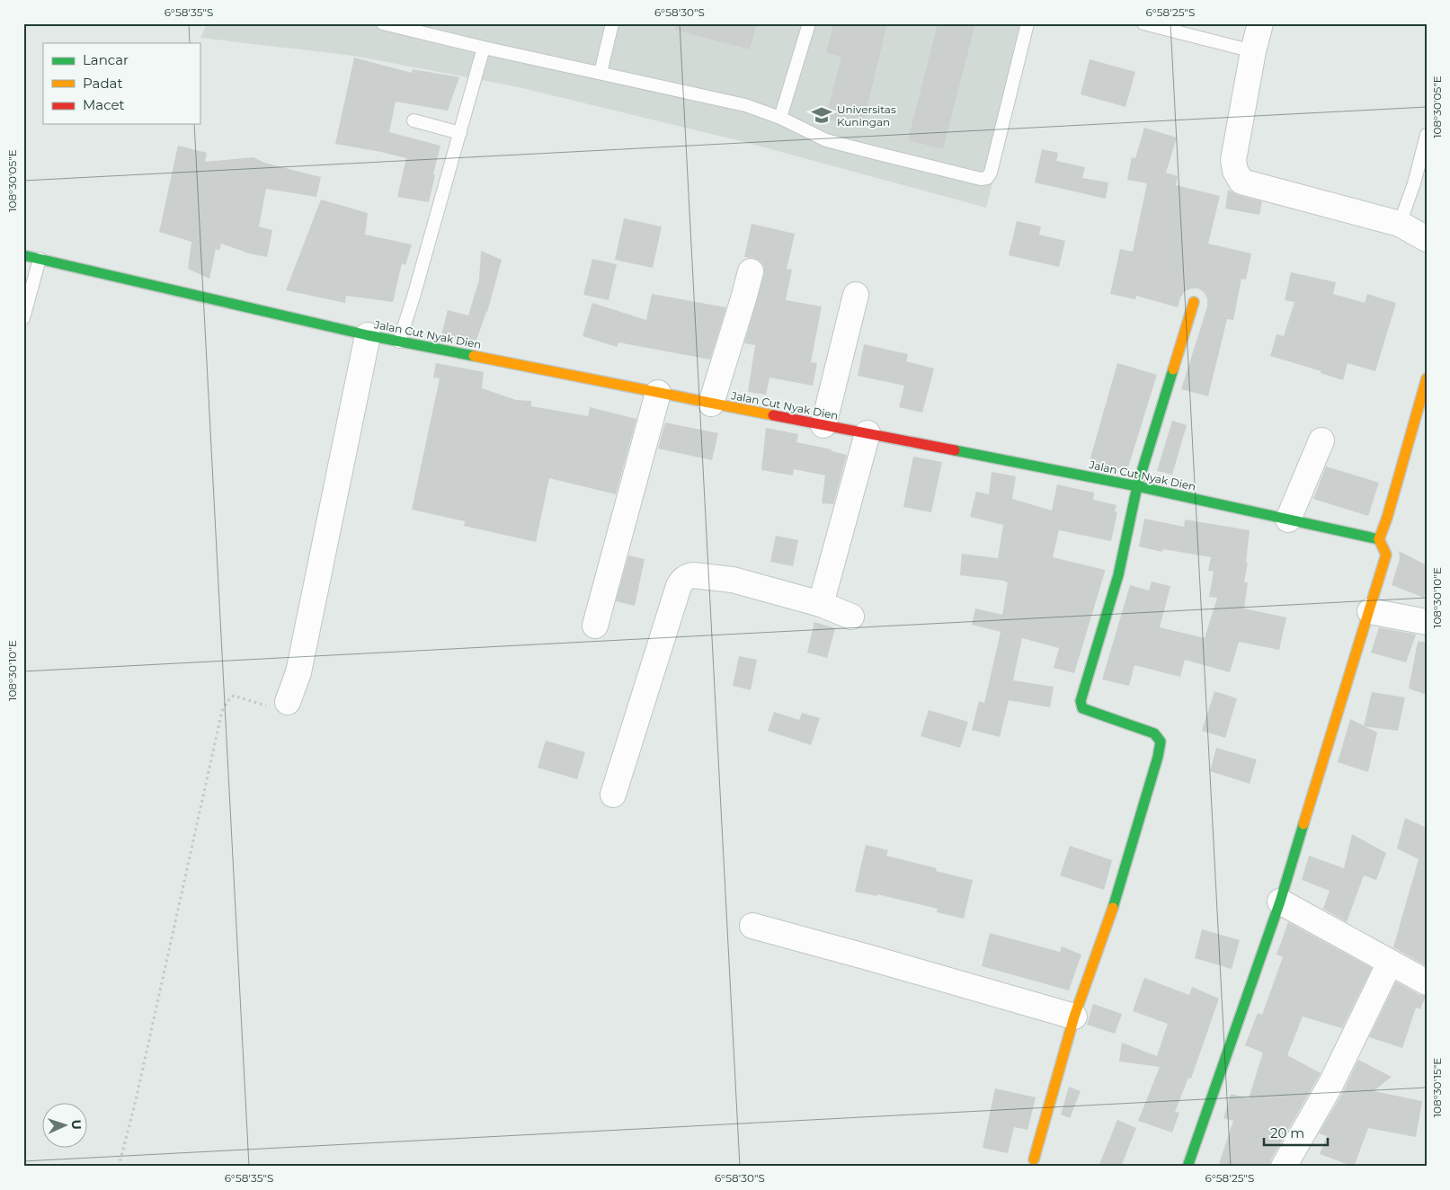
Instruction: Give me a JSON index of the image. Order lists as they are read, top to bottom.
{
  "streets": {
    "street": ["Jalan Cut Nyak Dien"]
  },
  "places": {
    "school or university": ["Universitas Kuningan"]
  },
  "legend": ["Lancar", "Padat", "Macet"],
  "scale_bar": "20 m",
  "north": "right",
  "coordinates": [
    "6°58'35\"S",
    "6°58'30\"S",
    "6°58'25\"S",
    "108°30'05\"E",
    "108°30'10\"E",
    "108°30'15\"E"
  ]
}
